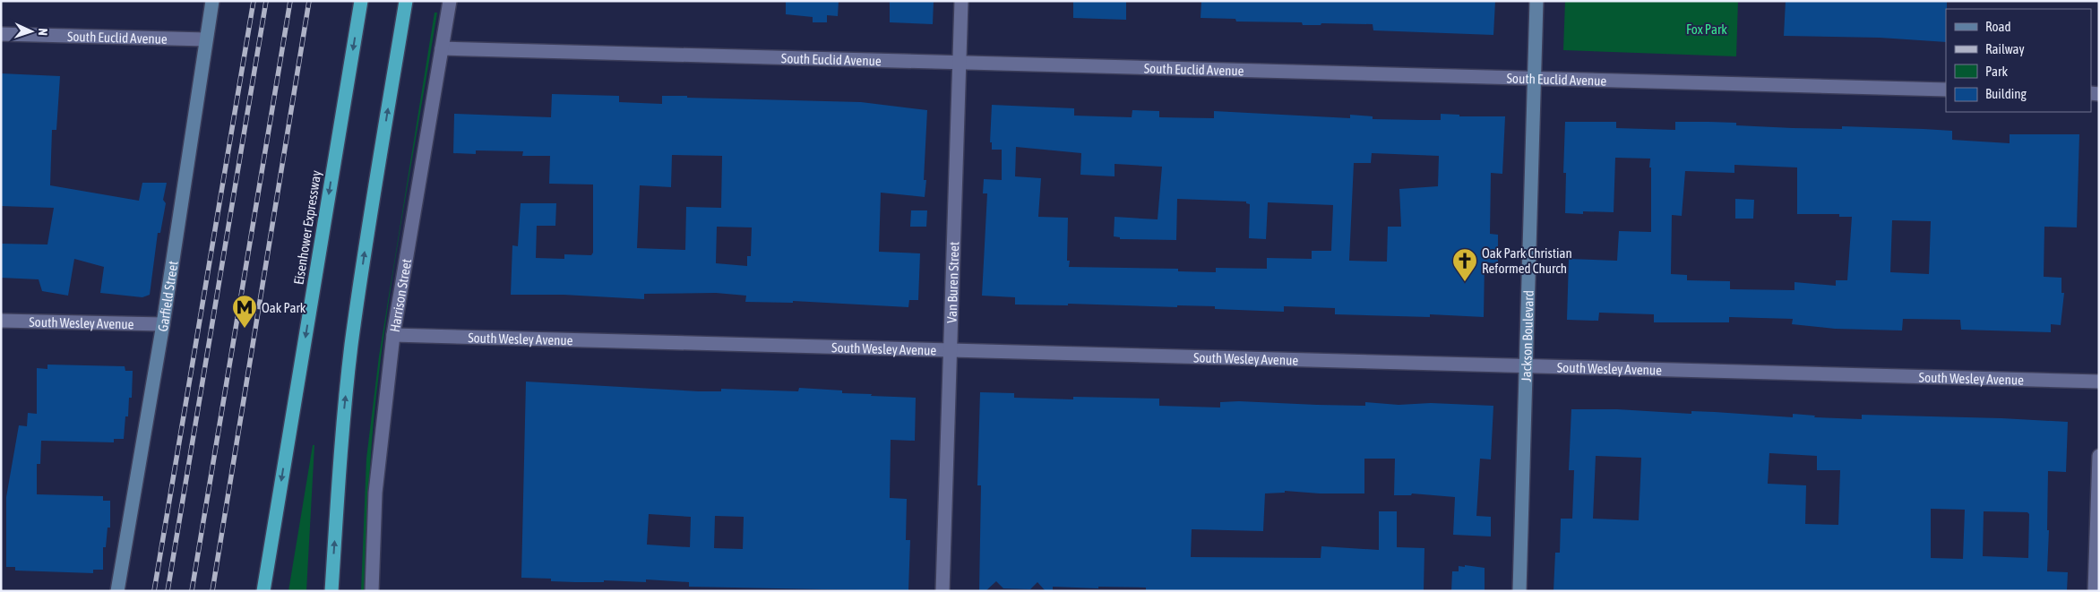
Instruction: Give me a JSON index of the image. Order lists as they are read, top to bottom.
{
  "streets": {
    "highway": ["Eisenhower Expressway"],
    "street": [
      "South Euclid Avenue",
      "Van Buren Street",
      "Harrison Street",
      "Garfield Street",
      "South Wesley Avenue",
      "Jackson Boulevard"
    ]
  },
  "crossings": [
    ["South Euclid Avenue", "Van Buren Street"],
    ["South Euclid Avenue", "Harrison Street"],
    ["South Euclid Avenue", "Garfield Street"],
    ["South Euclid Avenue", "Jackson Boulevard"],
    ["Van Buren Street", "South Wesley Avenue"],
    ["Harrison Street", "South Wesley Avenue"],
    ["Garfield Street", "South Wesley Avenue"],
    ["South Wesley Avenue", "Jackson Boulevard"]
  ],
  "parks": ["Fox Park"],
  "places": {
    "church": ["Oak Park Christian Reformed Church"],
    "metro station": ["Oak Park"]
  },
  "legend": [
    "Road",
    "Railway",
    "Park",
    "Building"
  ],
  "north": "right"
}
